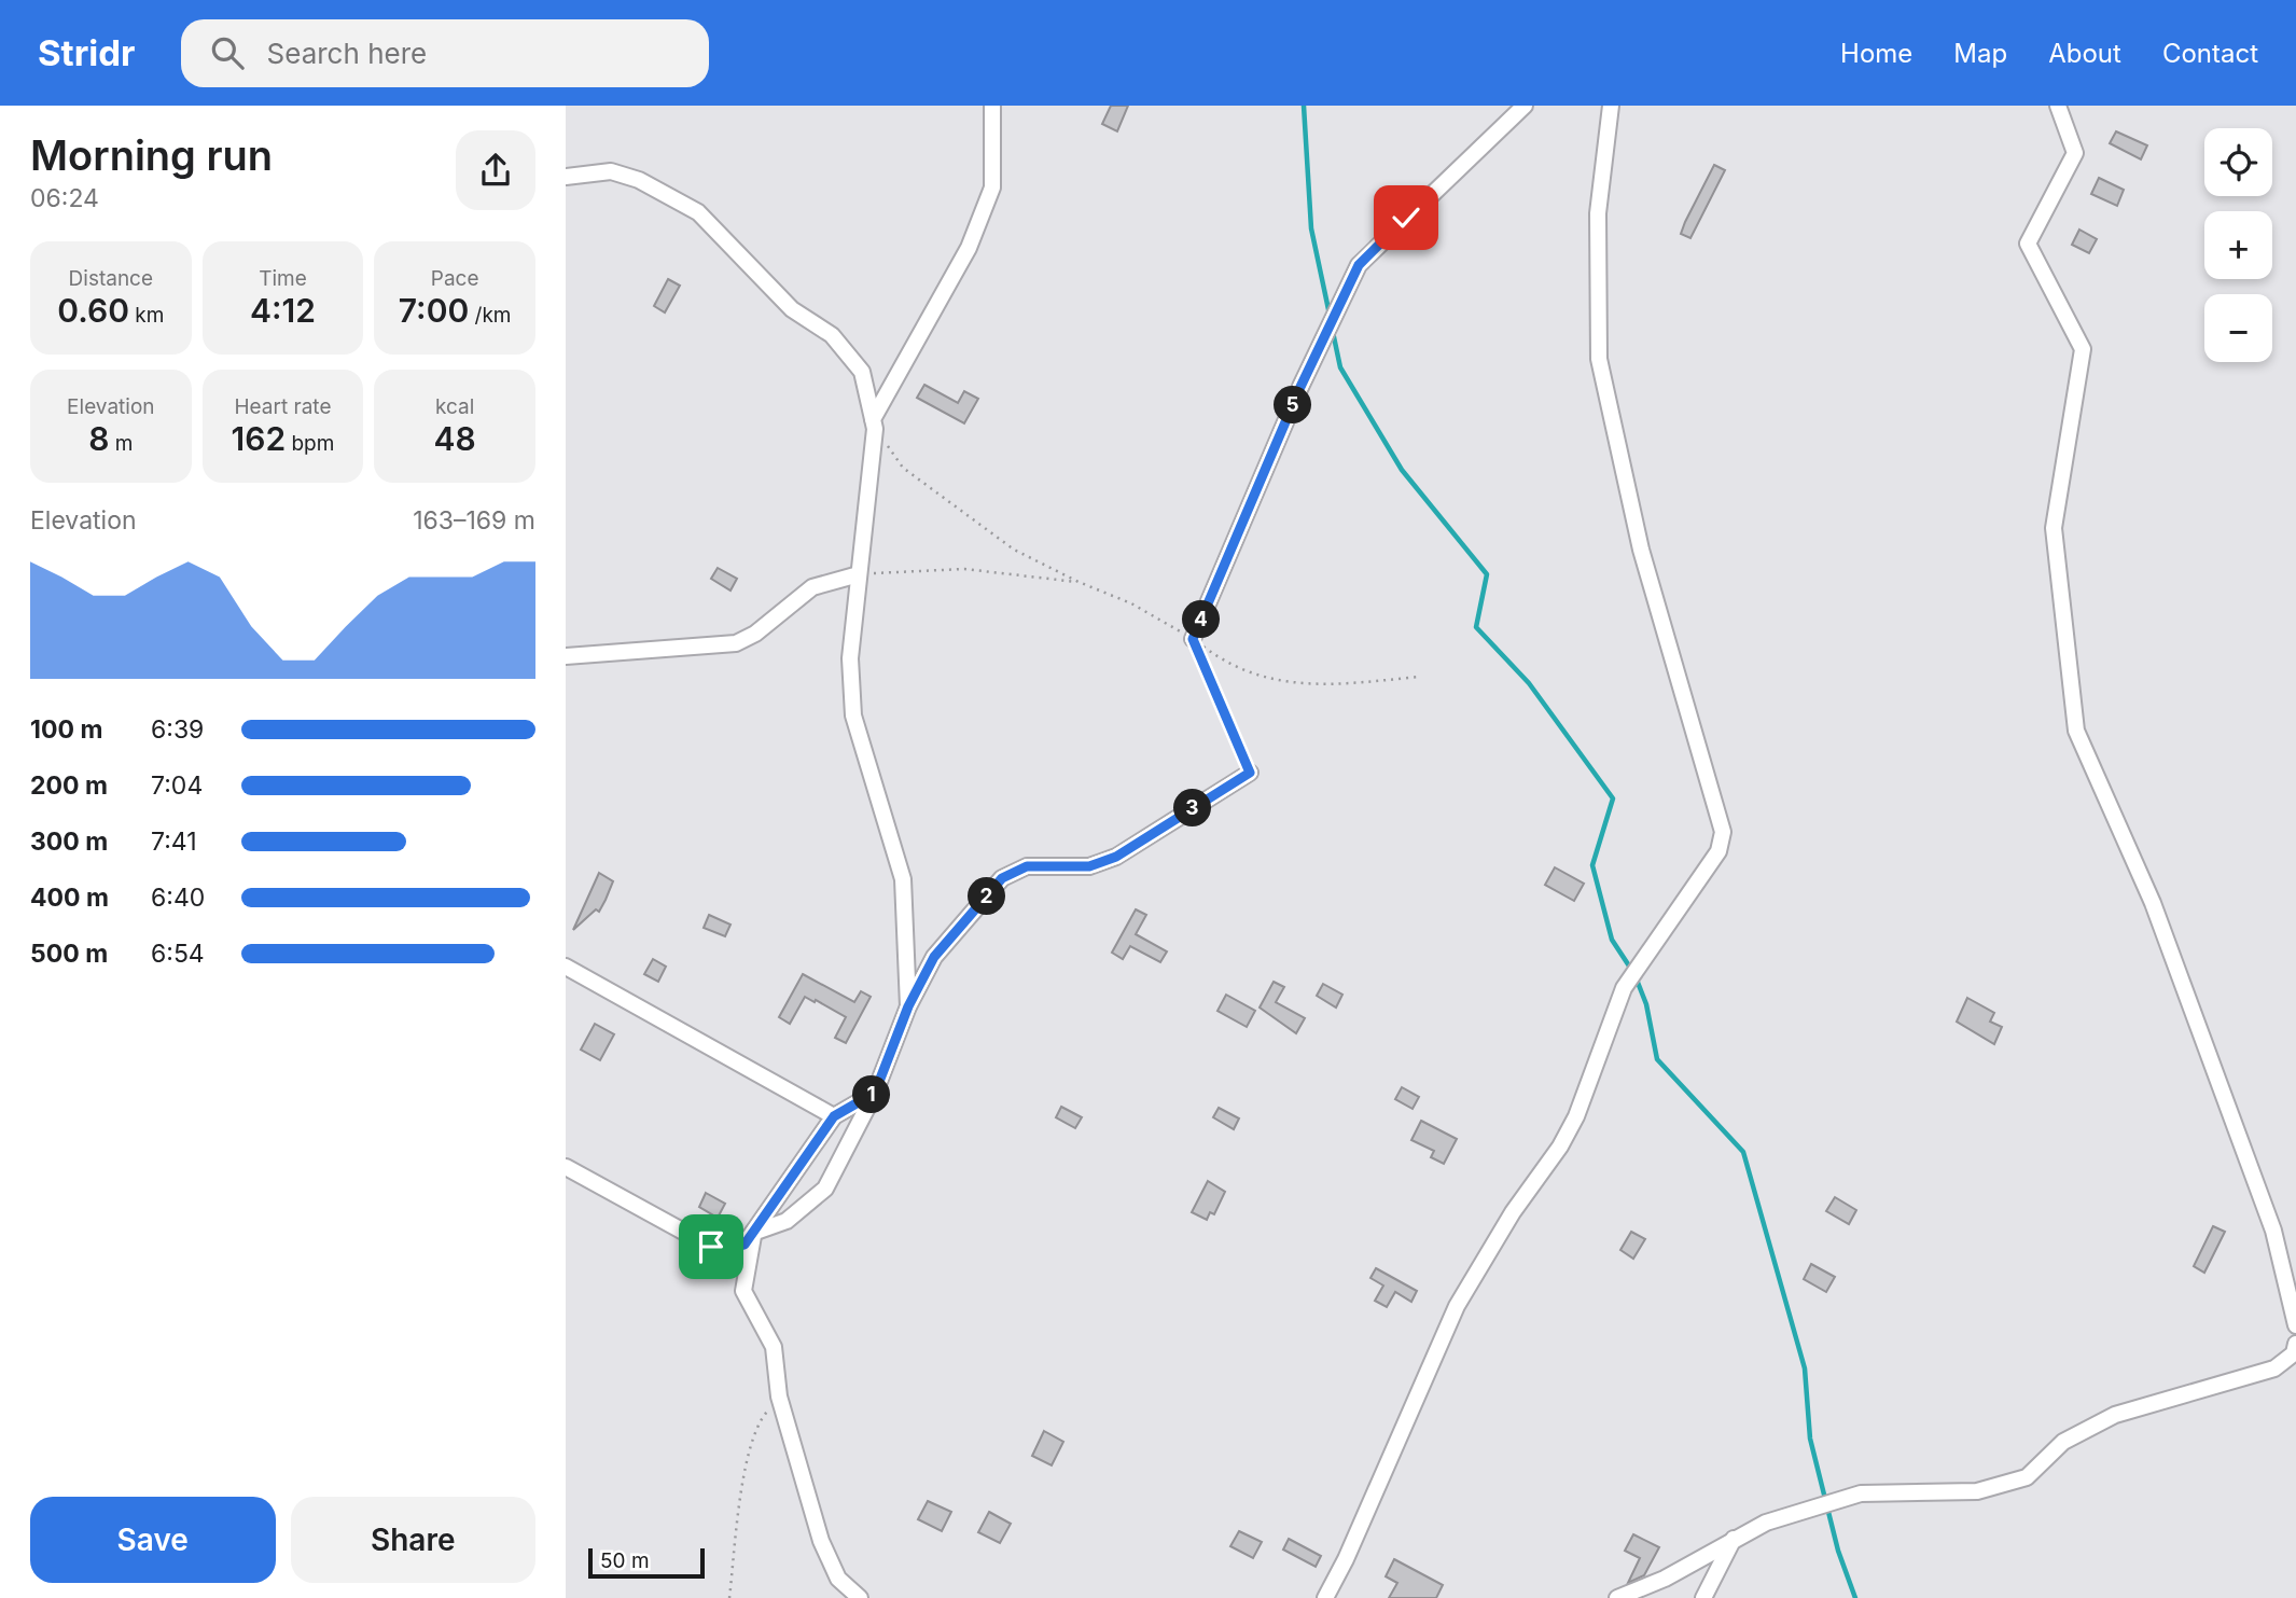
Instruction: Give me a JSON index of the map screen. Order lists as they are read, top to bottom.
{
  "scale_bar": "50 m",
  "page": {
    "header": "Stridr",
    "search": "Search here",
    "nav": [
      "Home",
      "Map",
      "About",
      "Contact"
    ],
    "heading": ["Morning run", "06:24"],
    "map_buttons": ["+", "−"],
    "stats": [
      ["Distance", "0.60 km"],
      ["Time", "4:12"],
      ["Pace", "7:00 /km"],
      ["Elevation", "8 m"],
      ["Heart rate", "162 bpm"],
      ["kcal", "48"]
    ],
    "pins": [
      "5",
      "4",
      "3",
      "2",
      "1"
    ],
    "chart": ["Elevation", "163–169 m"],
    "list": [
      {
        "name": "100 m",
        "note": "6:39"
      },
      {
        "name": "200 m",
        "note": "7:04"
      },
      {
        "name": "300 m",
        "note": "7:41"
      },
      {
        "name": "400 m",
        "note": "6:40"
      },
      {
        "name": "500 m",
        "note": "6:54"
      }
    ],
    "buttons": ["Save", "Share"],
    "scale": "50 m"
  }
}
